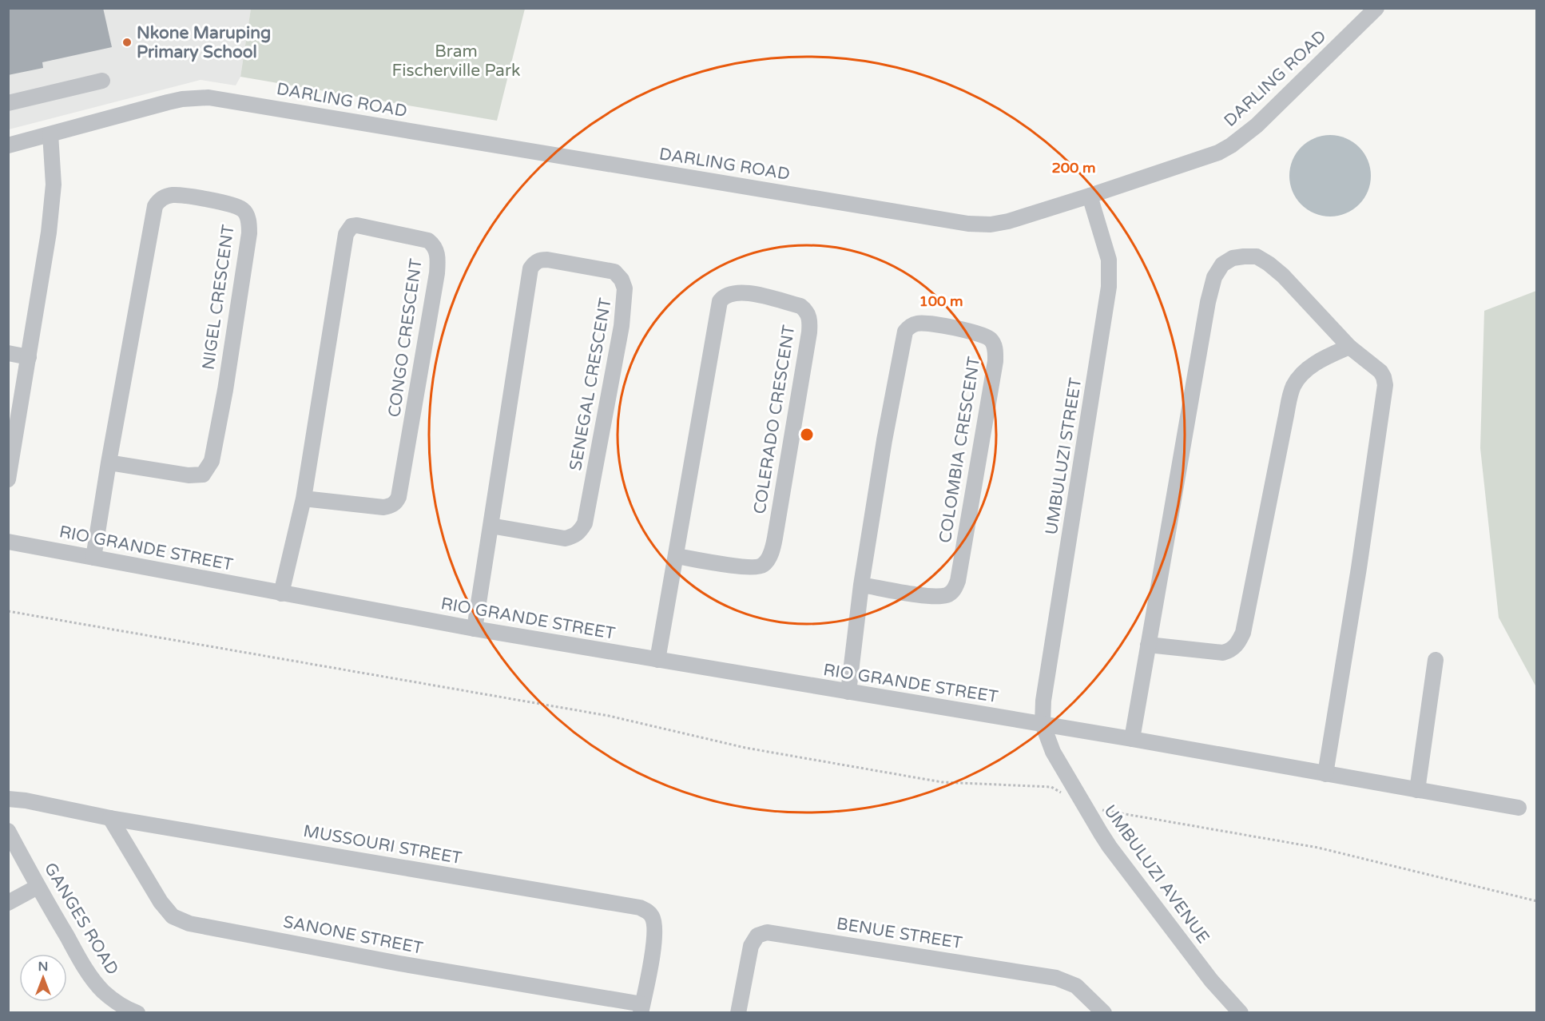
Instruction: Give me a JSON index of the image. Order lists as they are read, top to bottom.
{
  "streets": {
    "street": [
      "DARLING ROAD",
      "NIGEL CRESCENT",
      "CONGO CRESCENT",
      "SENEGAL CRESCENT",
      "COLERADO CRESCENT",
      "COLOMBIA CRESCENT",
      "UMBULUZI STREET",
      "RIO GRANDE STREET",
      "MUSSOURI STREET",
      "UMBULUZI AVENUE",
      "GANGES ROAD",
      "BENUE STREET",
      "SANONE STREET"
    ]
  },
  "crossings": [
    ["DARLING ROAD", "UMBULUZI STREET"],
    ["NIGEL CRESCENT", "RIO GRANDE STREET"],
    ["CONGO CRESCENT", "RIO GRANDE STREET"],
    ["SENEGAL CRESCENT", "RIO GRANDE STREET"],
    ["COLERADO CRESCENT", "RIO GRANDE STREET"],
    ["COLOMBIA CRESCENT", "RIO GRANDE STREET"],
    ["UMBULUZI STREET", "RIO GRANDE STREET"],
    ["UMBULUZI STREET", "UMBULUZI AVENUE"],
    ["RIO GRANDE STREET", "UMBULUZI AVENUE"],
    ["MUSSOURI STREET", "SANONE STREET"]
  ],
  "parks": ["Bram Fischerville Park"],
  "places": ["Nkone Maruping Primary School"],
  "north": "top",
  "rings": ["200 m", "100 m"]
}
